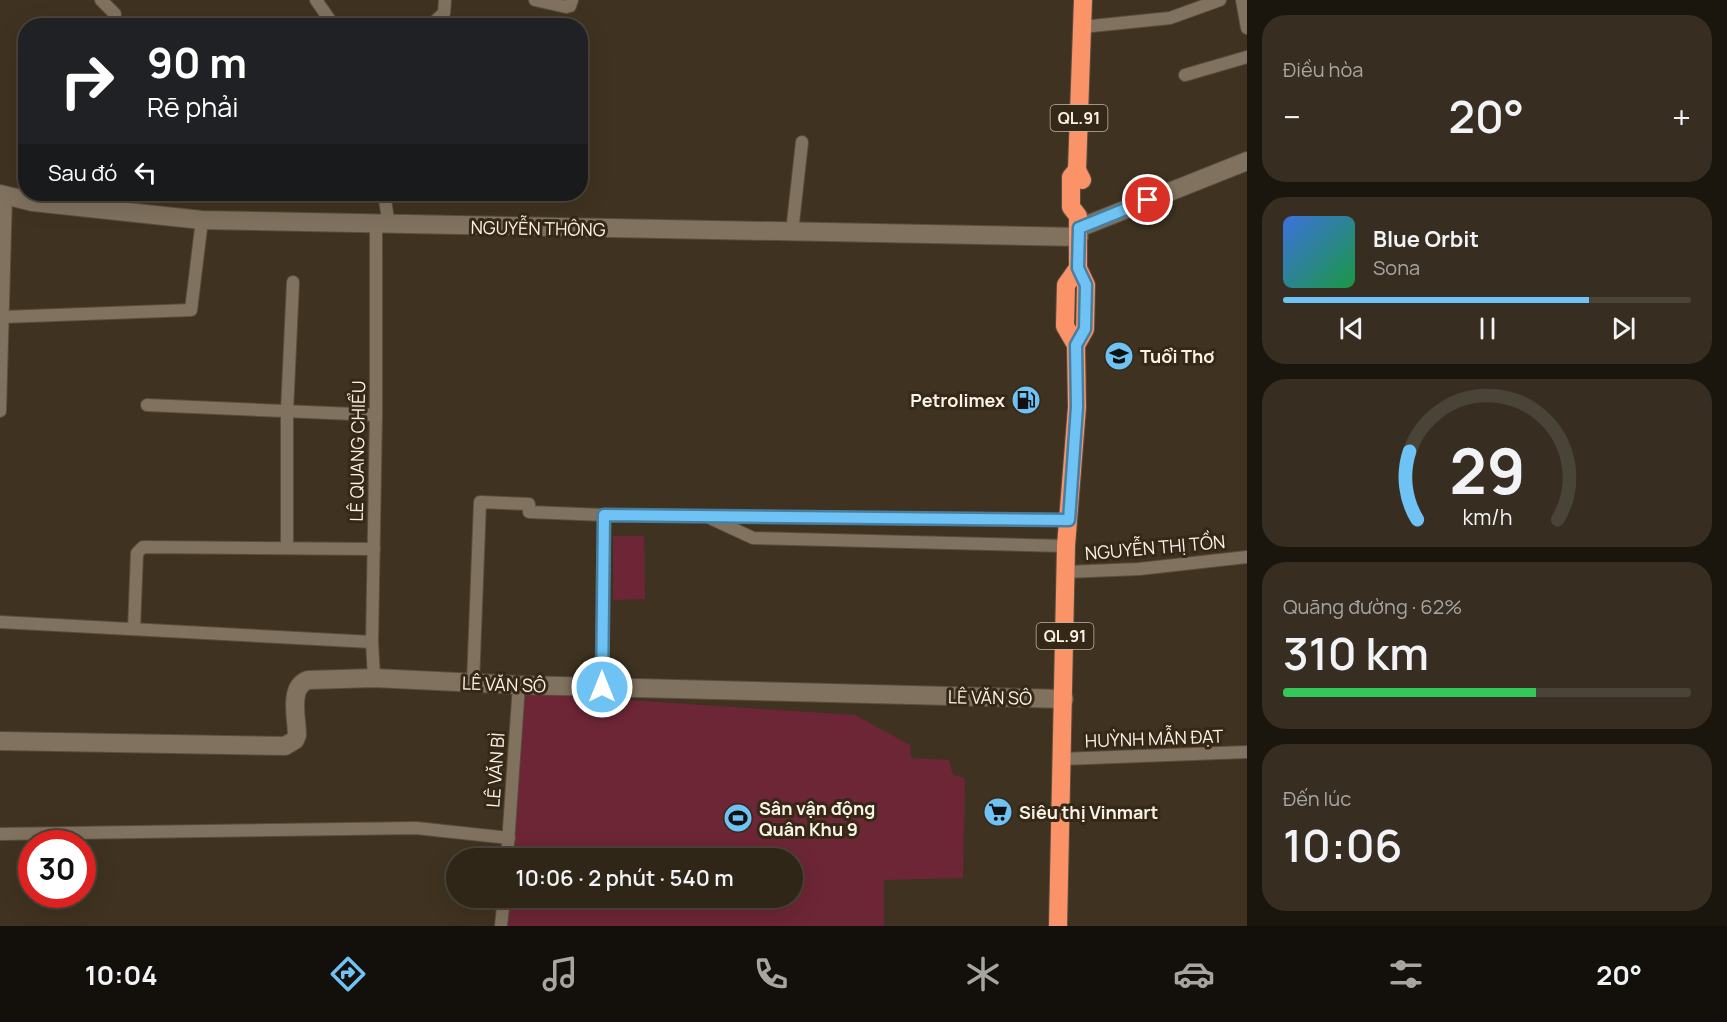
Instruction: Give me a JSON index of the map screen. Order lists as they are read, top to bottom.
{
  "streets": {
    "highway": ["QL.91"],
    "street": [
      "NGUYỄN THÔNG",
      "LÊ QUANG CHIỂU",
      "NGUYỄN THỊ TỒN",
      "LÊ VĂN SÔ",
      "HUỲNH MẪN ĐẠT",
      "LÊ VĂN BÌ"
    ]
  },
  "crossings": [
    ["QL.91", "NGUYỄN THÔNG"],
    ["QL.91", "NGUYỄN THỊ TỒN"],
    ["QL.91", "LÊ VĂN SÔ"],
    ["QL.91", "HUỲNH MẪN ĐẠT"],
    ["NGUYỄN THÔNG", "LÊ QUANG CHIỂU"],
    ["LÊ QUANG CHIỂU", "LÊ VĂN SÔ"],
    ["LÊ VĂN SÔ", "LÊ VĂN BÌ"]
  ],
  "places": {
    "school or university": ["Tuổi Thơ"],
    "fuel station": ["Petrolimex"],
    "supermarket": ["Siêu thị Vinmart"],
    "sports": ["Sân vận động Quân Khu 9"]
  },
  "page": {
    "tile": [
      "Điều hòa",
      ["Quãng đường · 62%", "310 km"],
      ["Đến lúc", "10:06"]
    ],
    "turn": ["90 m", "Rẽ phải"],
    "heat": ["−", "20°", "+"],
    "then": "Sau đó",
    "song": ["Blue Orbit", "Sona"],
    "limit": "30",
    "trip": "10:06 · 2 phút · 540 m",
    "tabs": ["10:04", "20°"],
    "gauge": ["29", "km/h"]
  }
}
